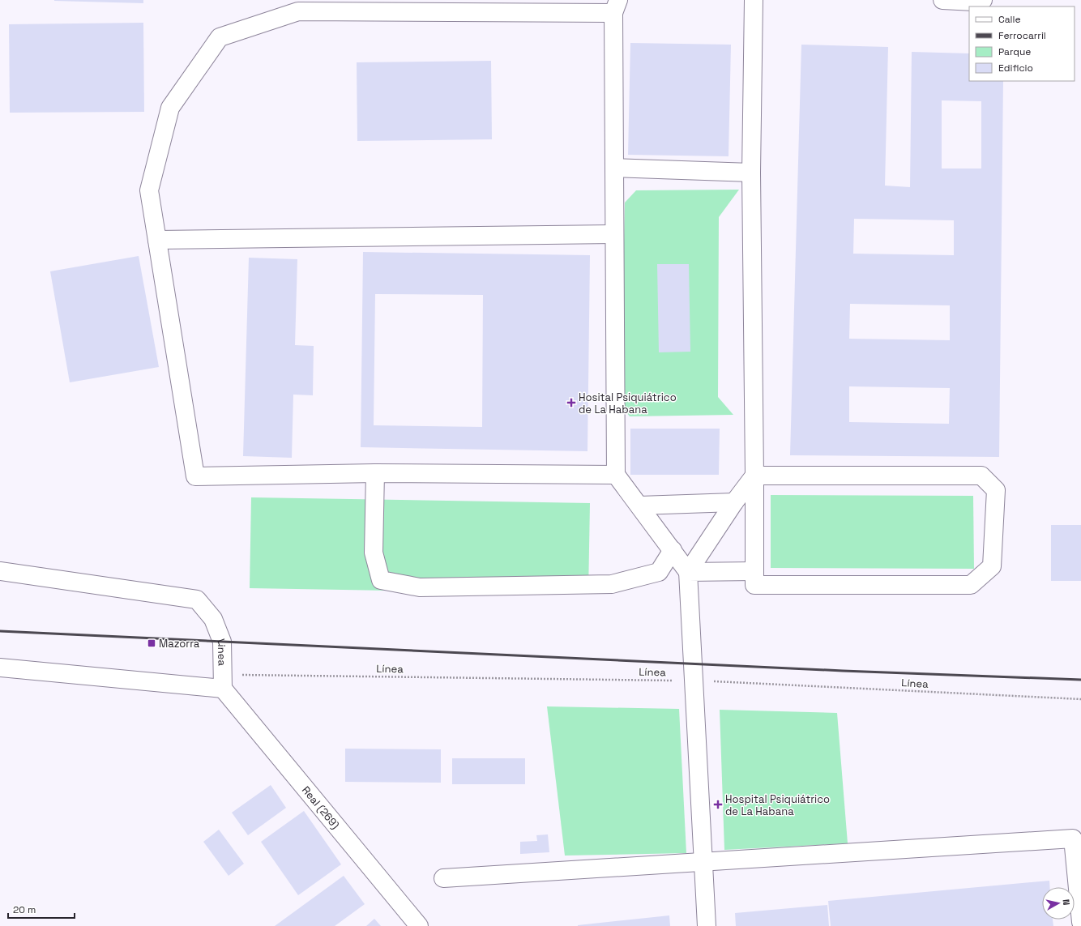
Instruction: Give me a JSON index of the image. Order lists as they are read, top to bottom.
{
  "streets": {
    "street": ["Linea", "Real (269)"],
    "path": ["Línea"]
  },
  "crossings": [
    ["Linea", "Línea"],
    ["Linea", "Real (269)"],
    ["Línea", "Real (269)"]
  ],
  "places": {
    "health": ["Hosital Psiquiátrico de La Habana", "Hospital Psiquiátrico de La Habana"],
    "transit": ["Mazorra"]
  },
  "legend": [
    "Calle",
    "Ferrocarril",
    "Parque",
    "Edificio"
  ],
  "scale_bar": "20 m",
  "north": "right"
}
